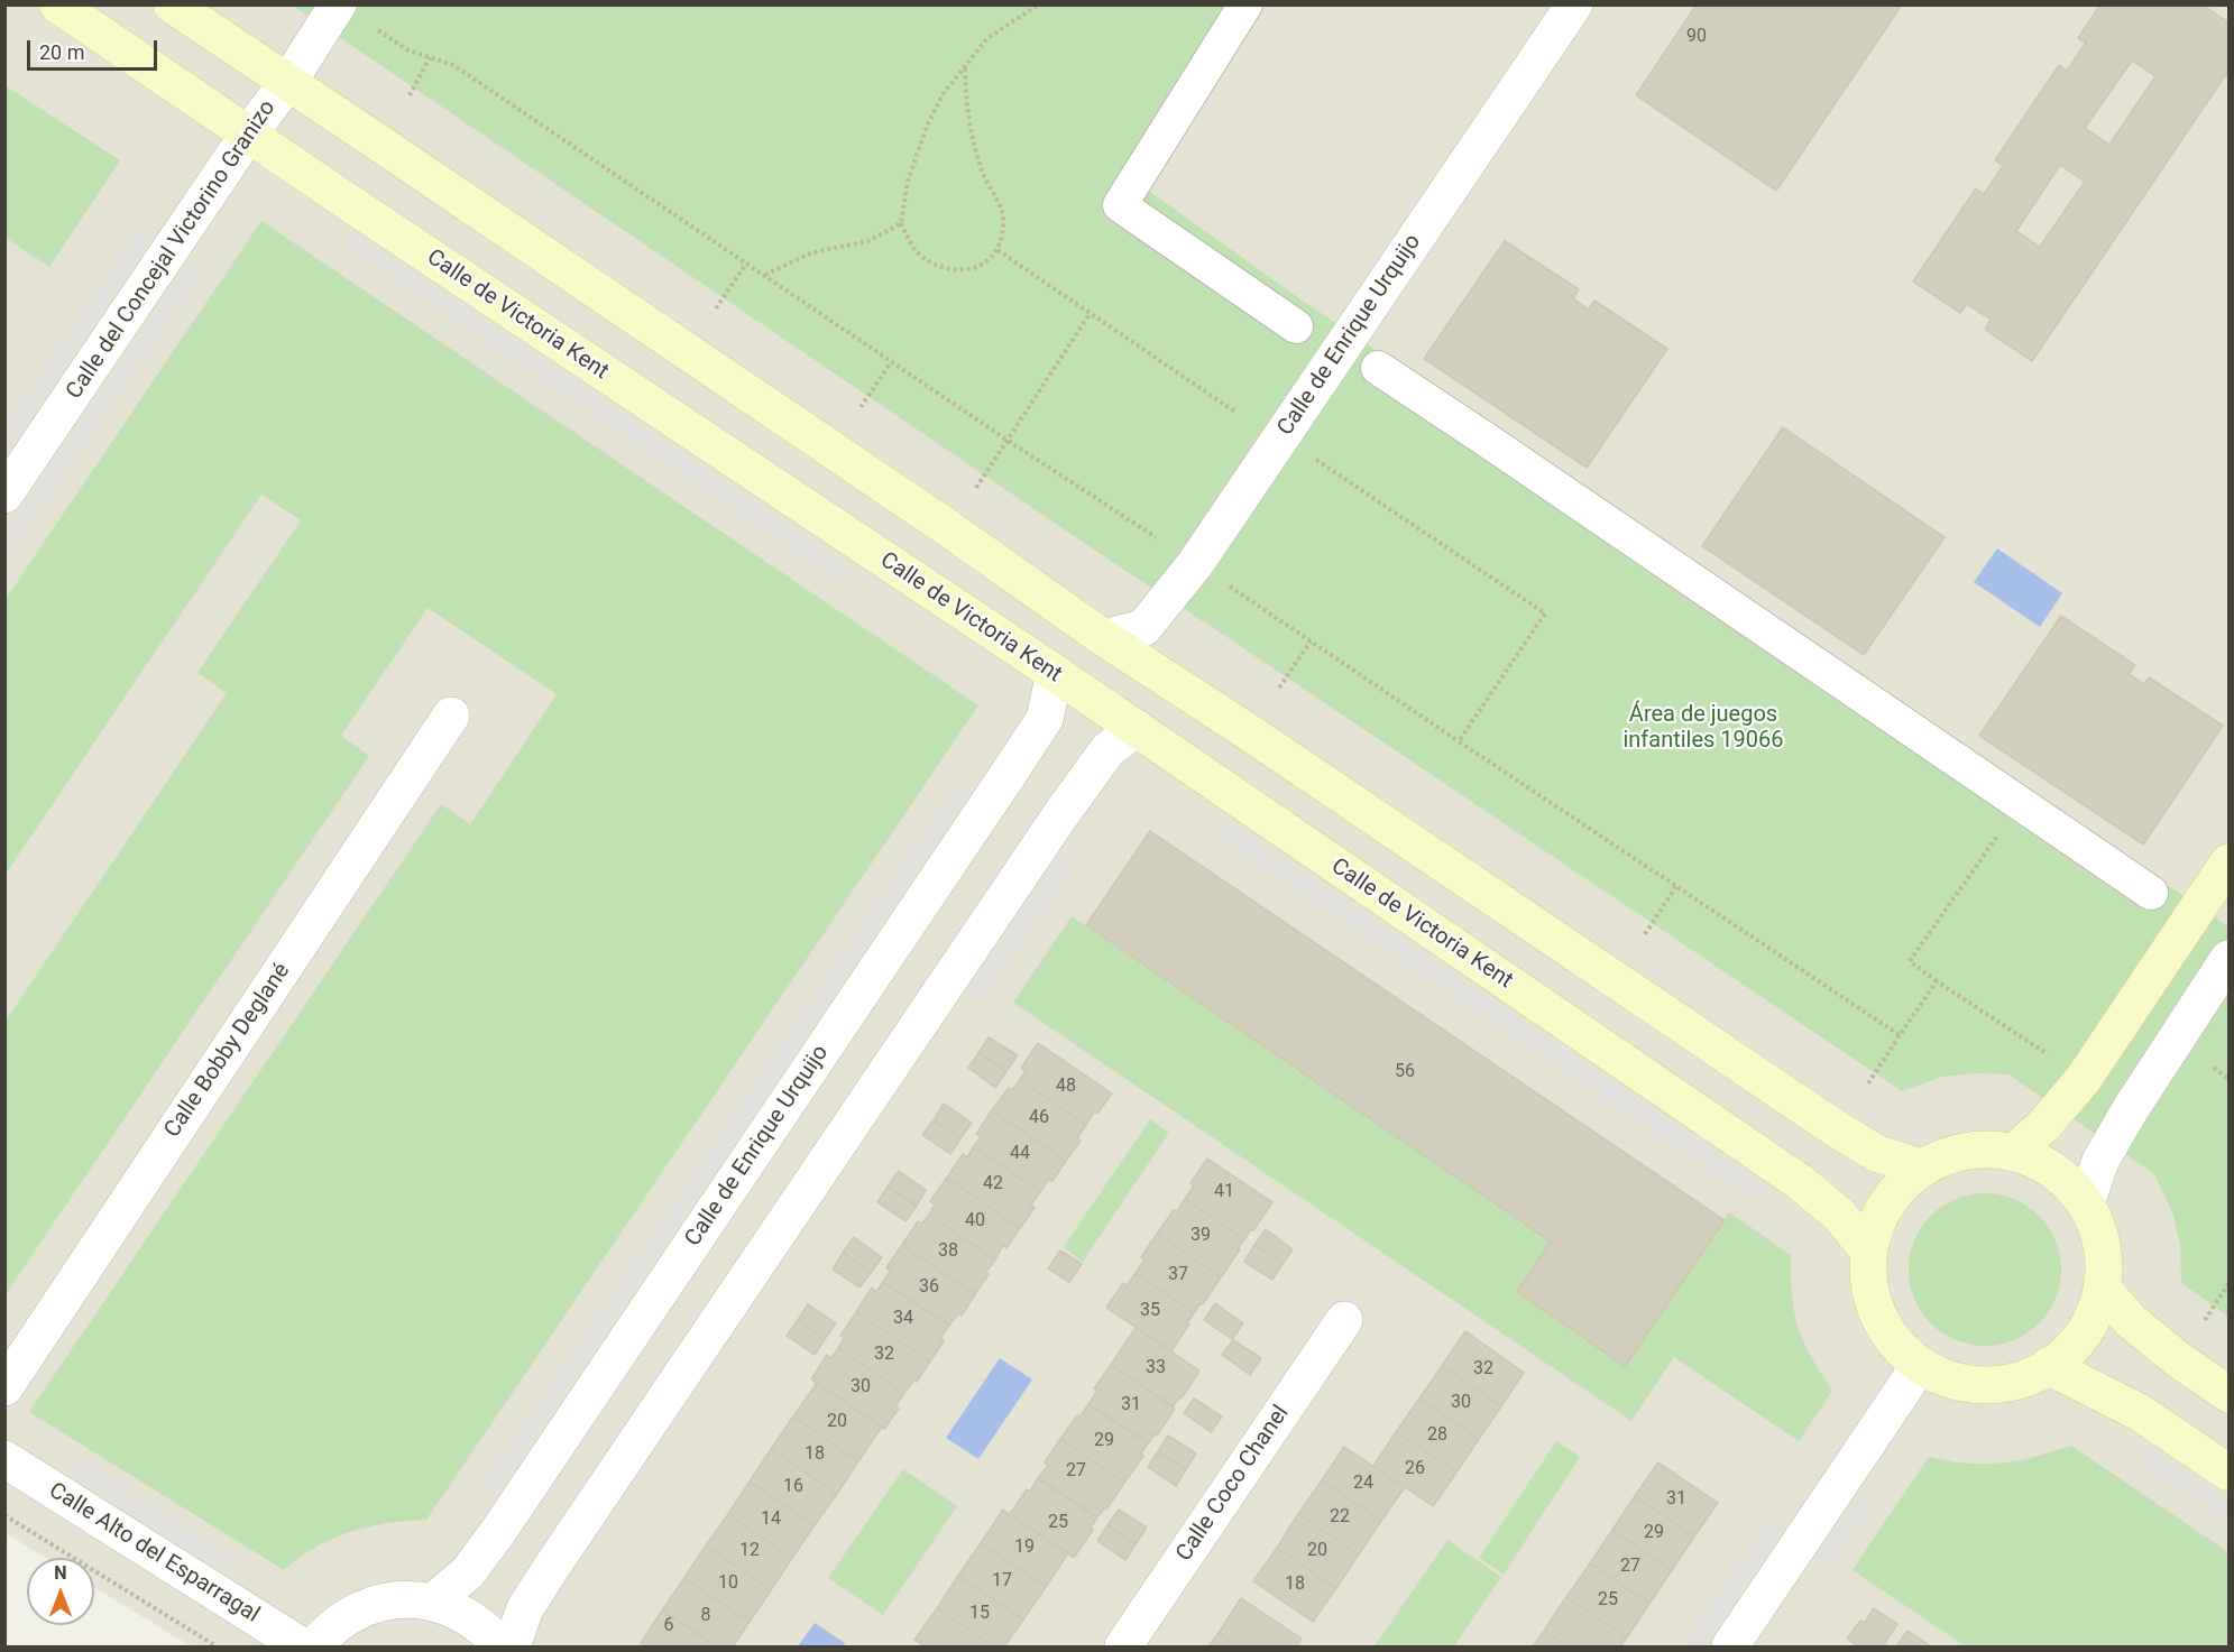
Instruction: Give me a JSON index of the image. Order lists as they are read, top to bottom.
{
  "streets": {
    "main road": ["Calle de Victoria Kent"],
    "street": [
      "Calle del Concejal Victorino Granizo",
      "Calle de Enrique Urquijo",
      "Calle Bobby Deglané",
      "Calle Coco Chanel",
      "Calle Alto del Esparragal"
    ]
  },
  "crossings": [
    ["Calle del Concejal Victorino Granizo", "Calle de Victoria Kent"],
    ["Calle de Victoria Kent", "Calle de Enrique Urquijo"]
  ],
  "parks": ["Área de juegos infantiles 19066"],
  "house_numbers": [
    "90",
    "56",
    "48",
    "46",
    "44",
    "42",
    "41",
    "40",
    "39",
    "38",
    "37",
    "36",
    "35",
    "34",
    "32",
    "33",
    "32",
    "30",
    "30",
    "31",
    "20",
    "28",
    "29",
    "18",
    "26",
    "27",
    "24",
    "16",
    "31",
    "22",
    "14",
    "25",
    "29",
    "19",
    "12",
    "20",
    "27",
    "17",
    "10",
    "18",
    "25",
    "15",
    "8",
    "6"
  ],
  "scale_bar": "20 m",
  "north": "top"
}
